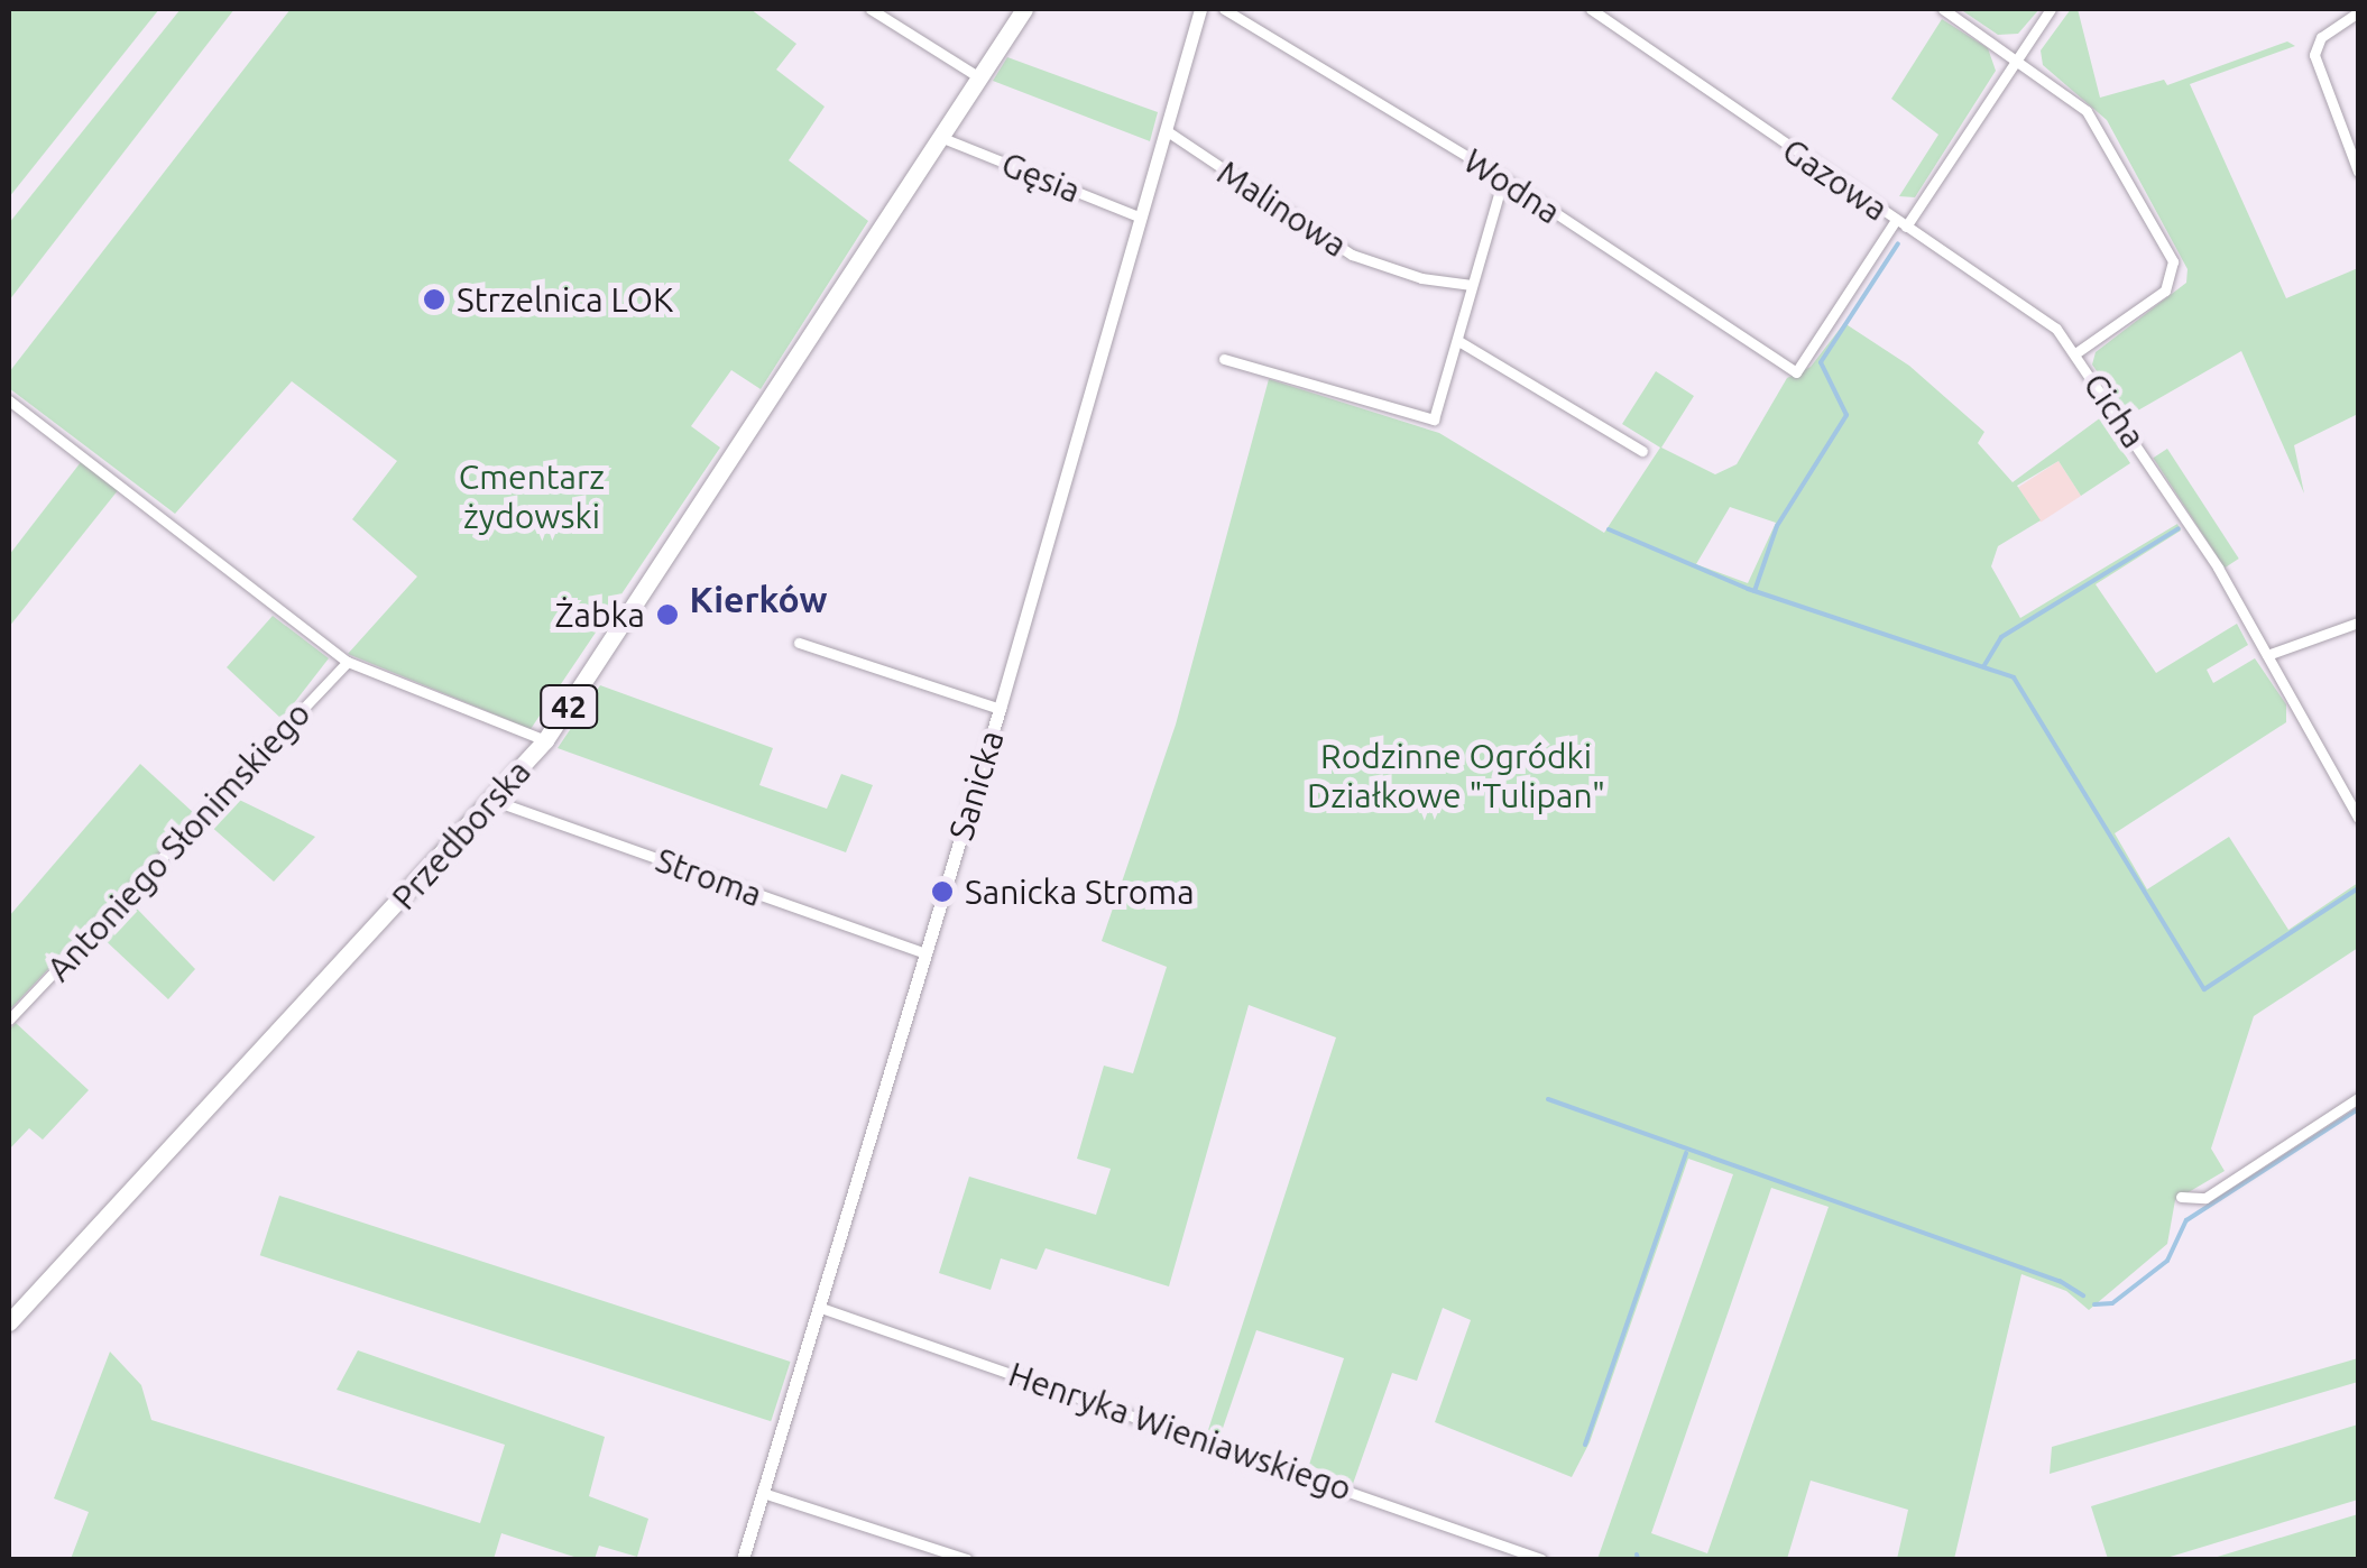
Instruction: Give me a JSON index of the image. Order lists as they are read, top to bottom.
{
  "streets": {
    "main road": ["42", "Przedborska"],
    "street": [
      "Gęsia",
      "Gazowa",
      "Wodna",
      "Malinowa",
      "Cicha",
      "Sanicka",
      "Antoniego Słonimskiego",
      "Stroma",
      "Henryka Wieniawskiego"
    ]
  },
  "crossings": [
    ["Gęsia", "Sanicka"],
    ["Gęsia", "Przedborska"],
    ["Gazowa", "Wodna"],
    ["Gazowa", "Cicha"],
    ["Malinowa", "Sanicka"],
    ["Sanicka", "Stroma"],
    ["Sanicka", "Henryka Wieniawskiego"],
    ["Przedborska", "Stroma"]
  ],
  "districts": ["Kierków"],
  "parks": ["Cmentarz żydowski", "Rodzinne Ogródki Działkowe \"Tulipan\""],
  "places": ["Strzelnica LOK", "Żabka", "Sanicka Stroma"]
}
